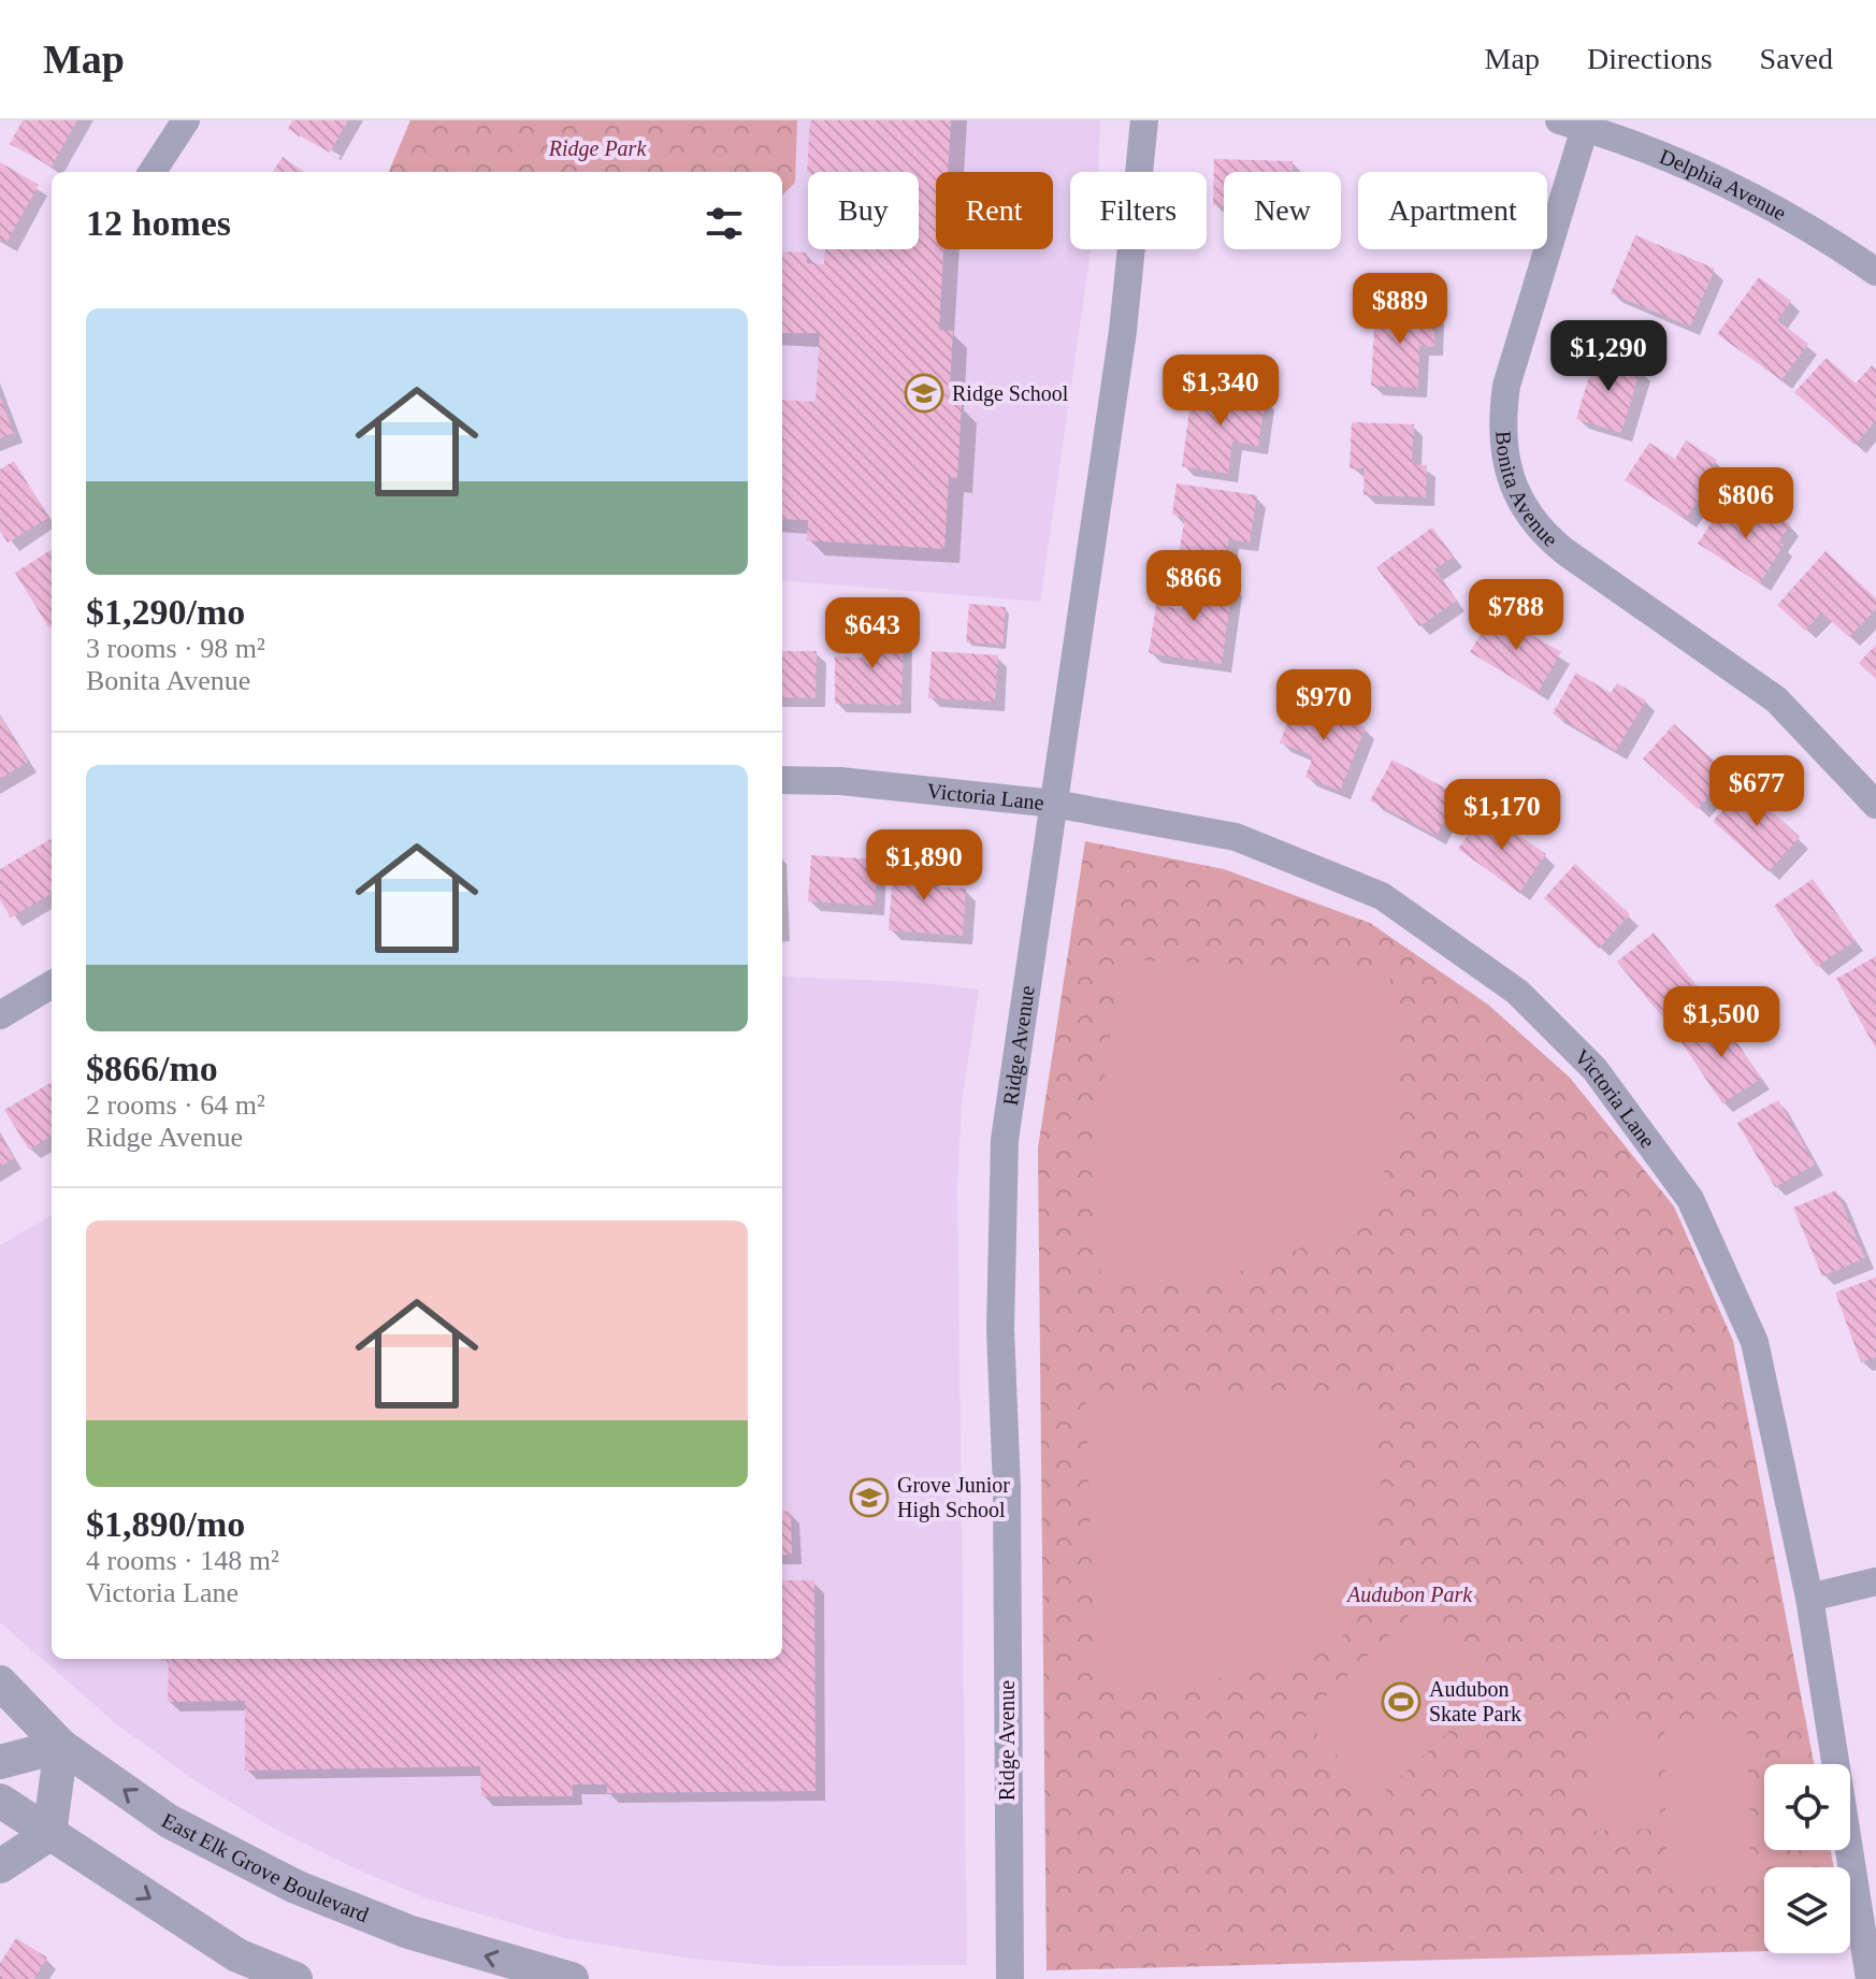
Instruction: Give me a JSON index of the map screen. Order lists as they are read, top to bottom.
{
  "streets": {
    "street": [
      "Delphia Avenue",
      "Bonita Avenue",
      "Victoria Lane",
      "Ridge Avenue",
      "East Elk Grove Boulevard"
    ]
  },
  "crossings": [
    ["Delphia Avenue", "Bonita Avenue"],
    ["Victoria Lane", "Ridge Avenue"]
  ],
  "parks": ["Ridge Park", "Audubon Park"],
  "places": {
    "school or university": ["Ridge School", "Grove Junior High School"],
    "sports": ["Audubon Skate Park"]
  },
  "page": {
    "header": "Map",
    "nav": ["Map", "Directions", "Saved"],
    "chip": [
      "Buy",
      "Rent",
      "Filters",
      "New",
      "Apartment"
    ],
    "heading": "12 homes",
    "price": [
      "$889",
      "$1,290",
      "$1,340",
      "$806",
      "$866",
      "$788",
      "$643",
      "$970",
      "$677",
      "$1,170",
      "$1,890",
      "$1,500"
    ],
    "list": [
      {
        "name": "$1,290/mo",
        "note": "3 rooms · 98 m² · Bonita Avenue"
      },
      {
        "name": "$866/mo",
        "note": "2 rooms · 64 m² · Ridge Avenue"
      },
      {
        "name": "$1,890/mo",
        "note": "4 rooms · 148 m² · Victoria Lane"
      }
    ]
  }
}
